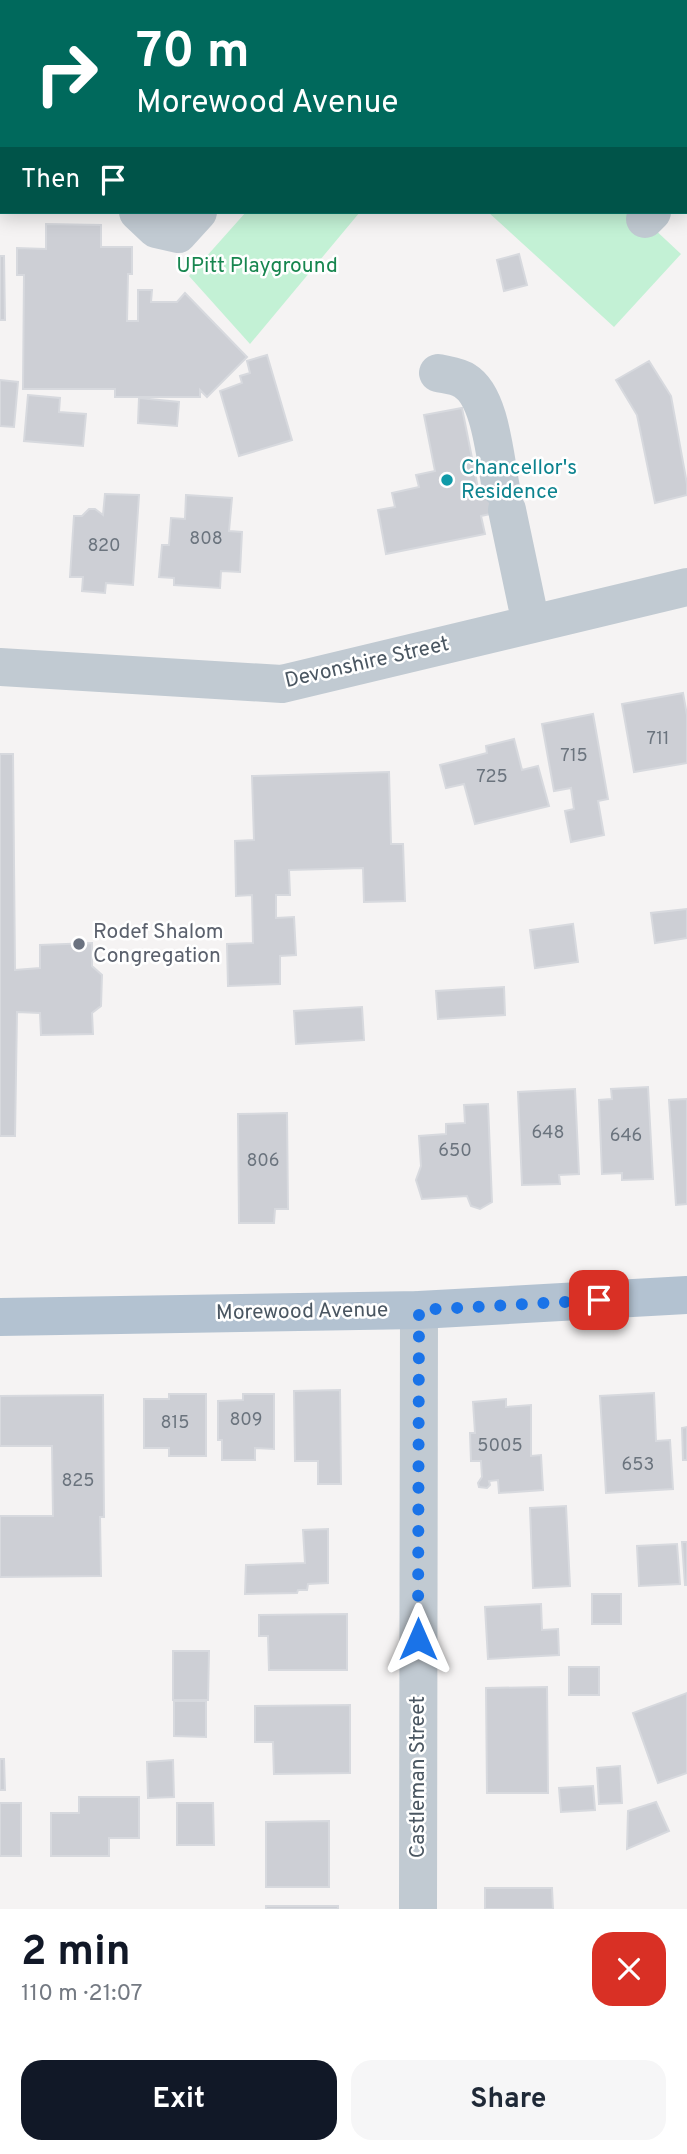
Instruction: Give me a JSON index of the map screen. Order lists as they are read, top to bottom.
{
  "streets": {
    "main road": ["Morewood Avenue"],
    "street": ["Devonshire Street", "Castleman Street"]
  },
  "crossings": [
    ["Morewood Avenue", "Castleman Street"]
  ],
  "parks": ["UPitt Playground"],
  "places": ["Chancellor's Residence", "Rodef Shalom Congregation"],
  "house_numbers": [
    "808",
    "820",
    "711",
    "715",
    "725",
    "648",
    "646",
    "650",
    "806",
    "809",
    "815",
    "5005",
    "653",
    "825"
  ],
  "page": {
    "turn": ["70 m", "Morewood Avenue"],
    "then": "Then",
    "heading": ["2 min", "110 m · 21:07"],
    "buttons": ["Exit", "Share"]
  }
}
